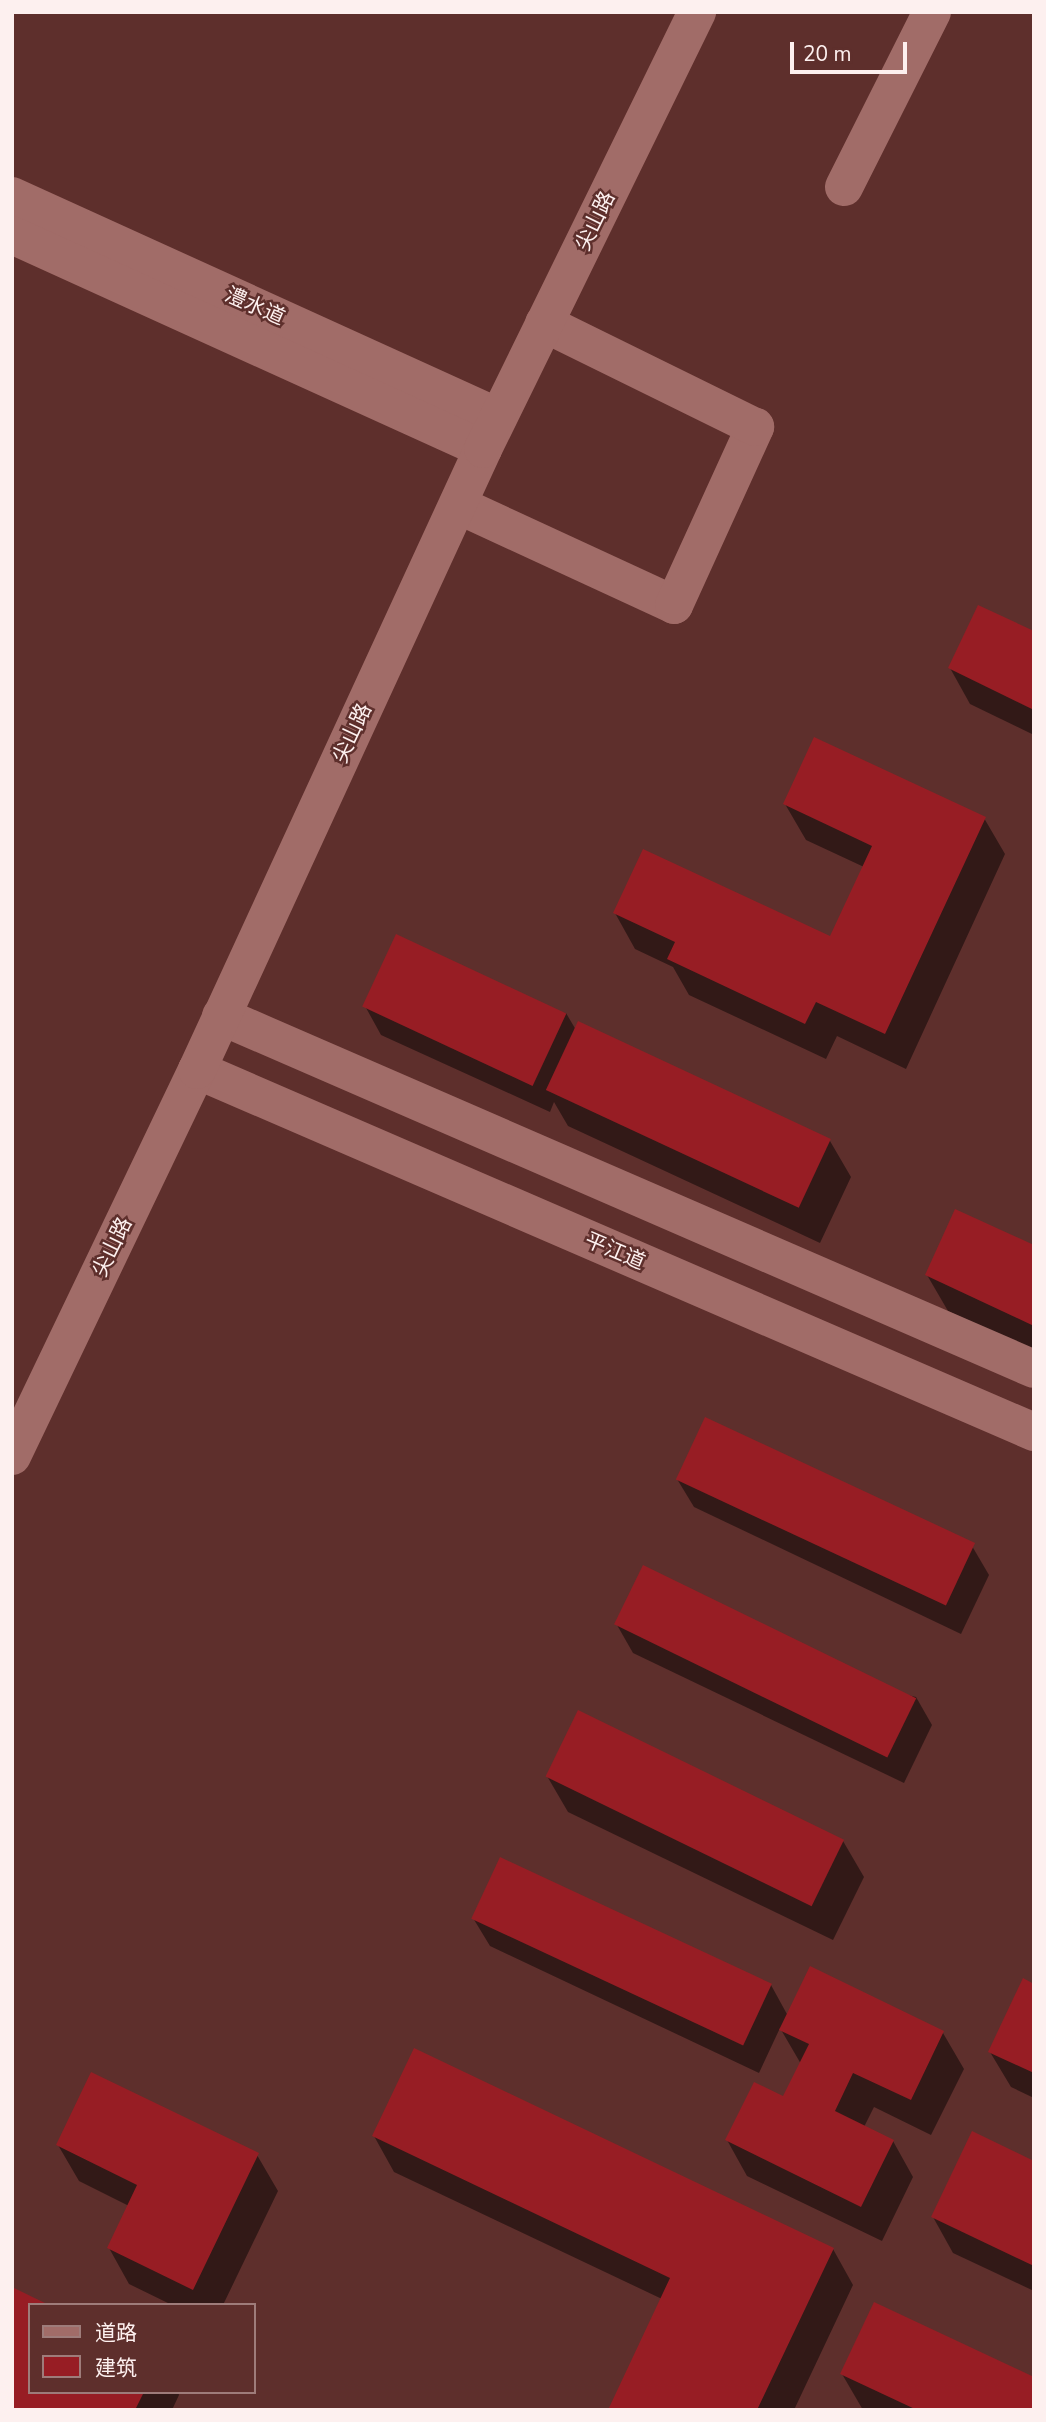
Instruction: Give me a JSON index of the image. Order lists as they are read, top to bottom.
{
  "streets": {
    "main road": ["尖山路", "澧水道", "平江道"]
  },
  "crossings": [
    ["尖山路", "澧水道"],
    ["尖山路", "平江道"]
  ],
  "legend": ["道路", "建筑"],
  "scale_bar": "20 m"
}
